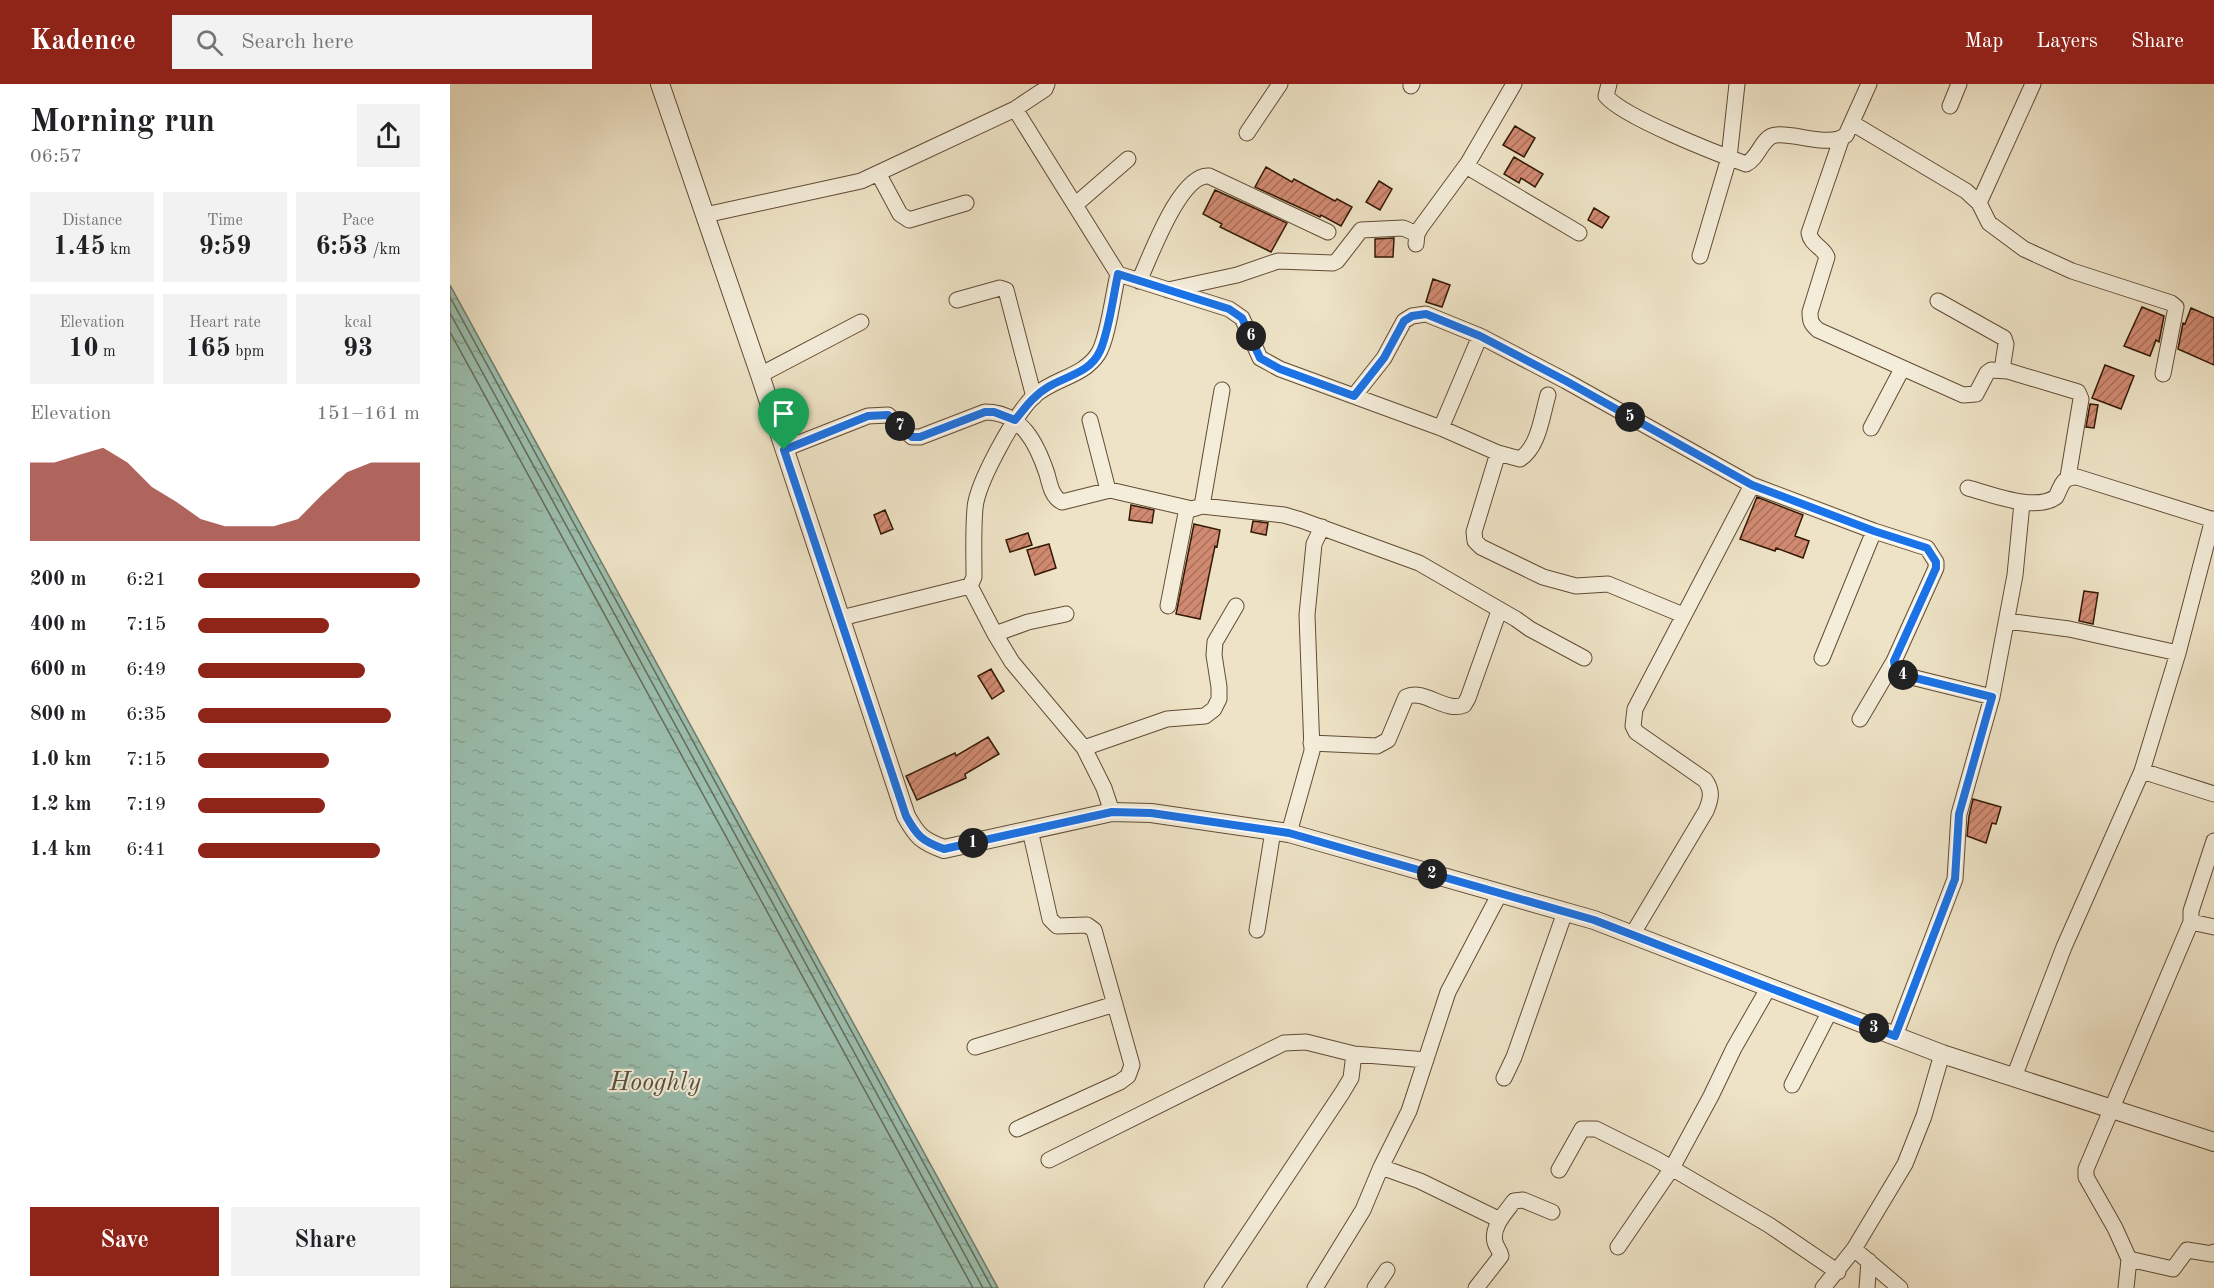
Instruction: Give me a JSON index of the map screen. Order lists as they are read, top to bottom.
{
  "water": ["Hooghly"],
  "page": {
    "header": "Kadence",
    "search": "Search here",
    "nav": ["Map", "Layers", "Share"],
    "heading": ["Morning run", "06:57"],
    "stats": [
      ["Distance", "1.45 km"],
      ["Time", "9:59"],
      ["Pace", "6:53 /km"],
      ["Elevation", "10 m"],
      ["Heart rate", "165 bpm"],
      ["kcal", "93"]
    ],
    "pins": [
      "6",
      "5",
      "7",
      "4",
      "1",
      "2",
      "3"
    ],
    "chart": ["Elevation", "151–161 m"],
    "list": [
      {
        "name": "200 m",
        "note": "6:21"
      },
      {
        "name": "400 m",
        "note": "7:15"
      },
      {
        "name": "600 m",
        "note": "6:49"
      },
      {
        "name": "800 m",
        "note": "6:35"
      },
      {
        "name": "1.0 km",
        "note": "7:15"
      },
      {
        "name": "1.2 km",
        "note": "7:19"
      },
      {
        "name": "1.4 km",
        "note": "6:41"
      }
    ],
    "buttons": ["Save", "Share"]
  }
}
